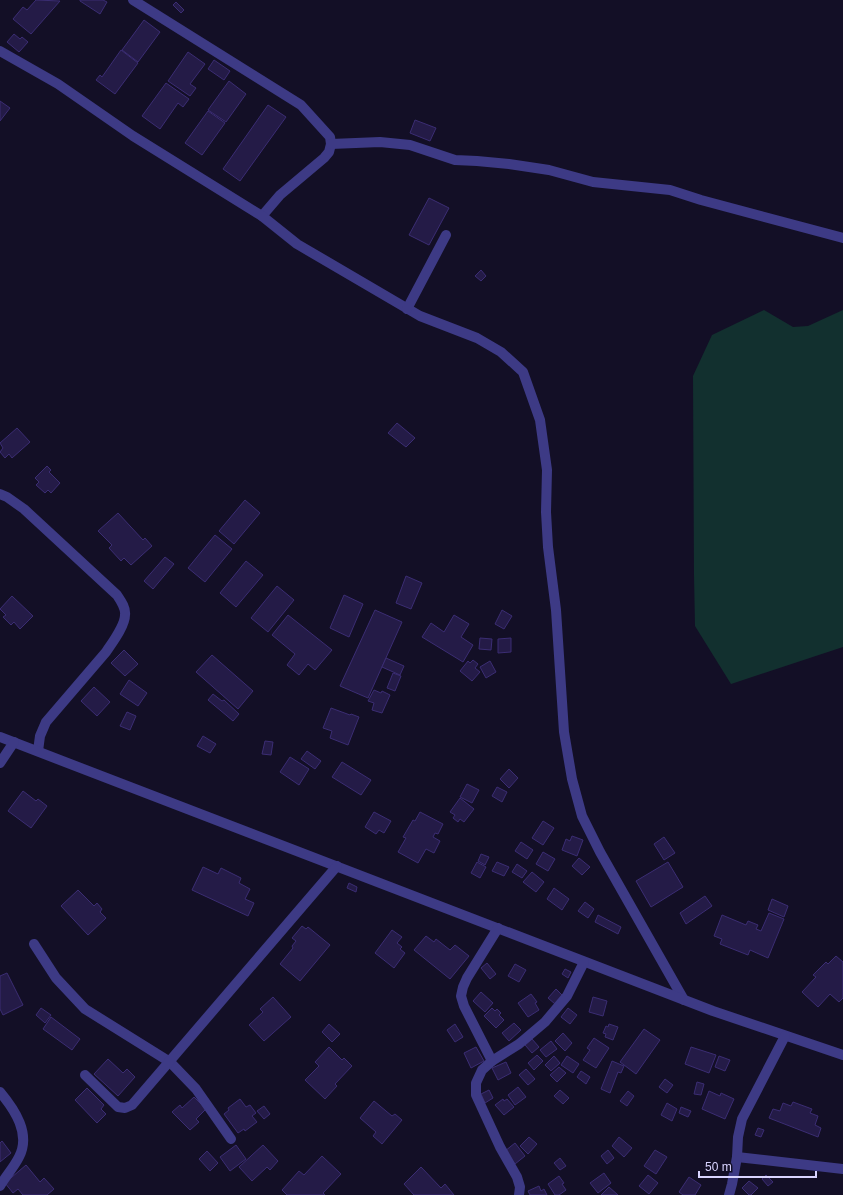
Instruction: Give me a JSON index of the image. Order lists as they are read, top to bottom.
{
  "scale_bar": "50 m"
}
